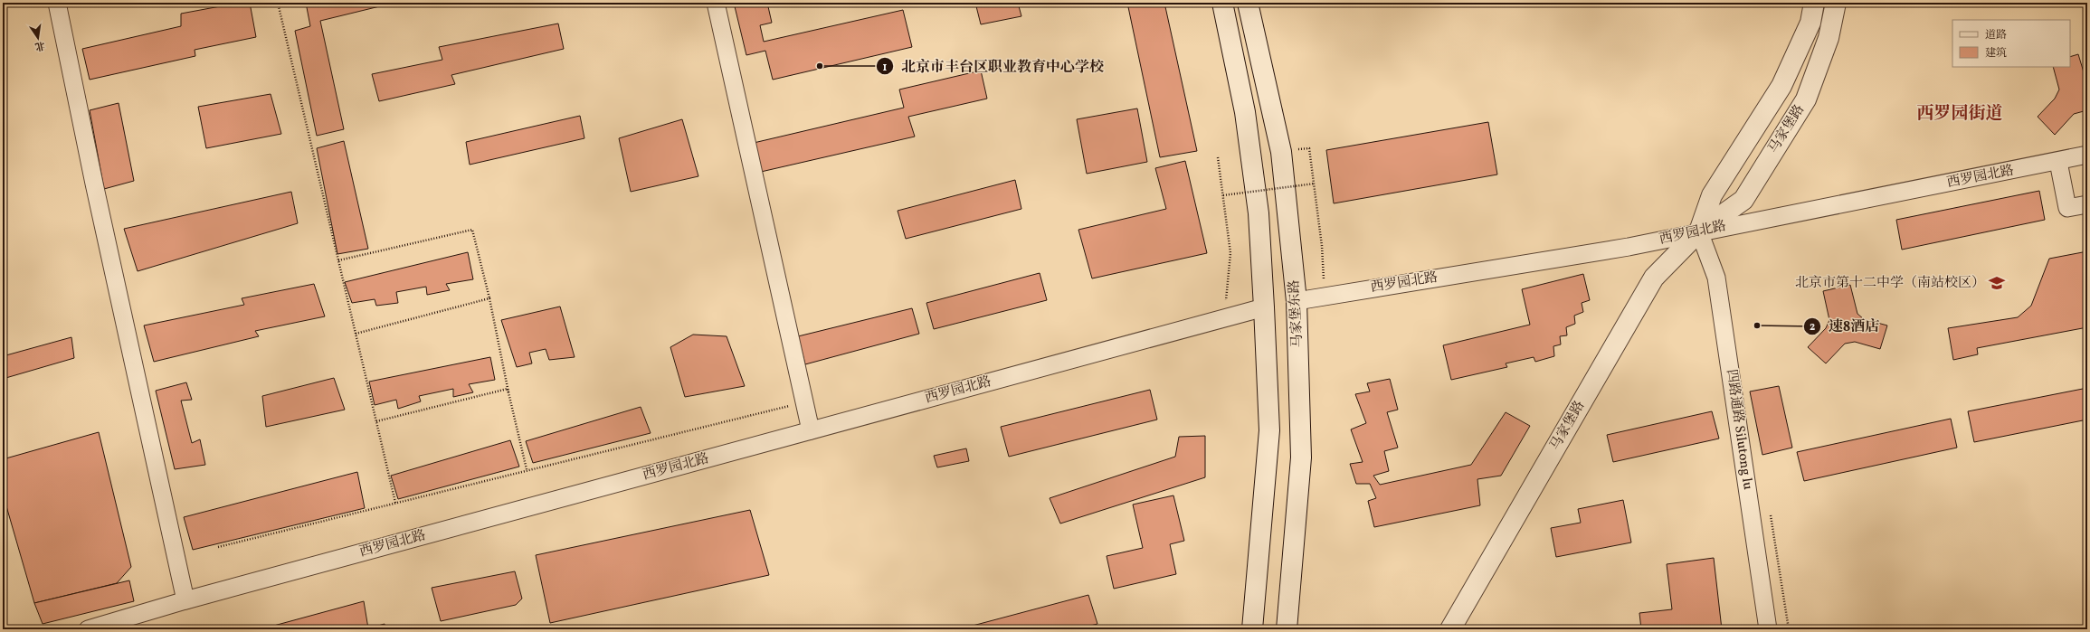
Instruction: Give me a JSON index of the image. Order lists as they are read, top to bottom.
{
  "streets": {
    "main road": ["马家堡路", "马家堡东路"],
    "street": ["西罗园北路", "四路通路 Silutong lu"]
  },
  "crossings": [
    ["马家堡路", "西罗园北路"],
    ["马家堡路", "四路通路 Silutong lu"],
    ["西罗园北路", "马家堡东路"],
    ["西罗园北路", "四路通路 Silutong lu"]
  ],
  "districts": ["西罗园街道"],
  "places": {
    "other": ["北京市丰台区职业教育中心学校", "速8酒店"],
    "school or university": ["北京市第十二中学（南站校区）"]
  },
  "legend": ["道路", "建筑"],
  "north": "bottom"
}
